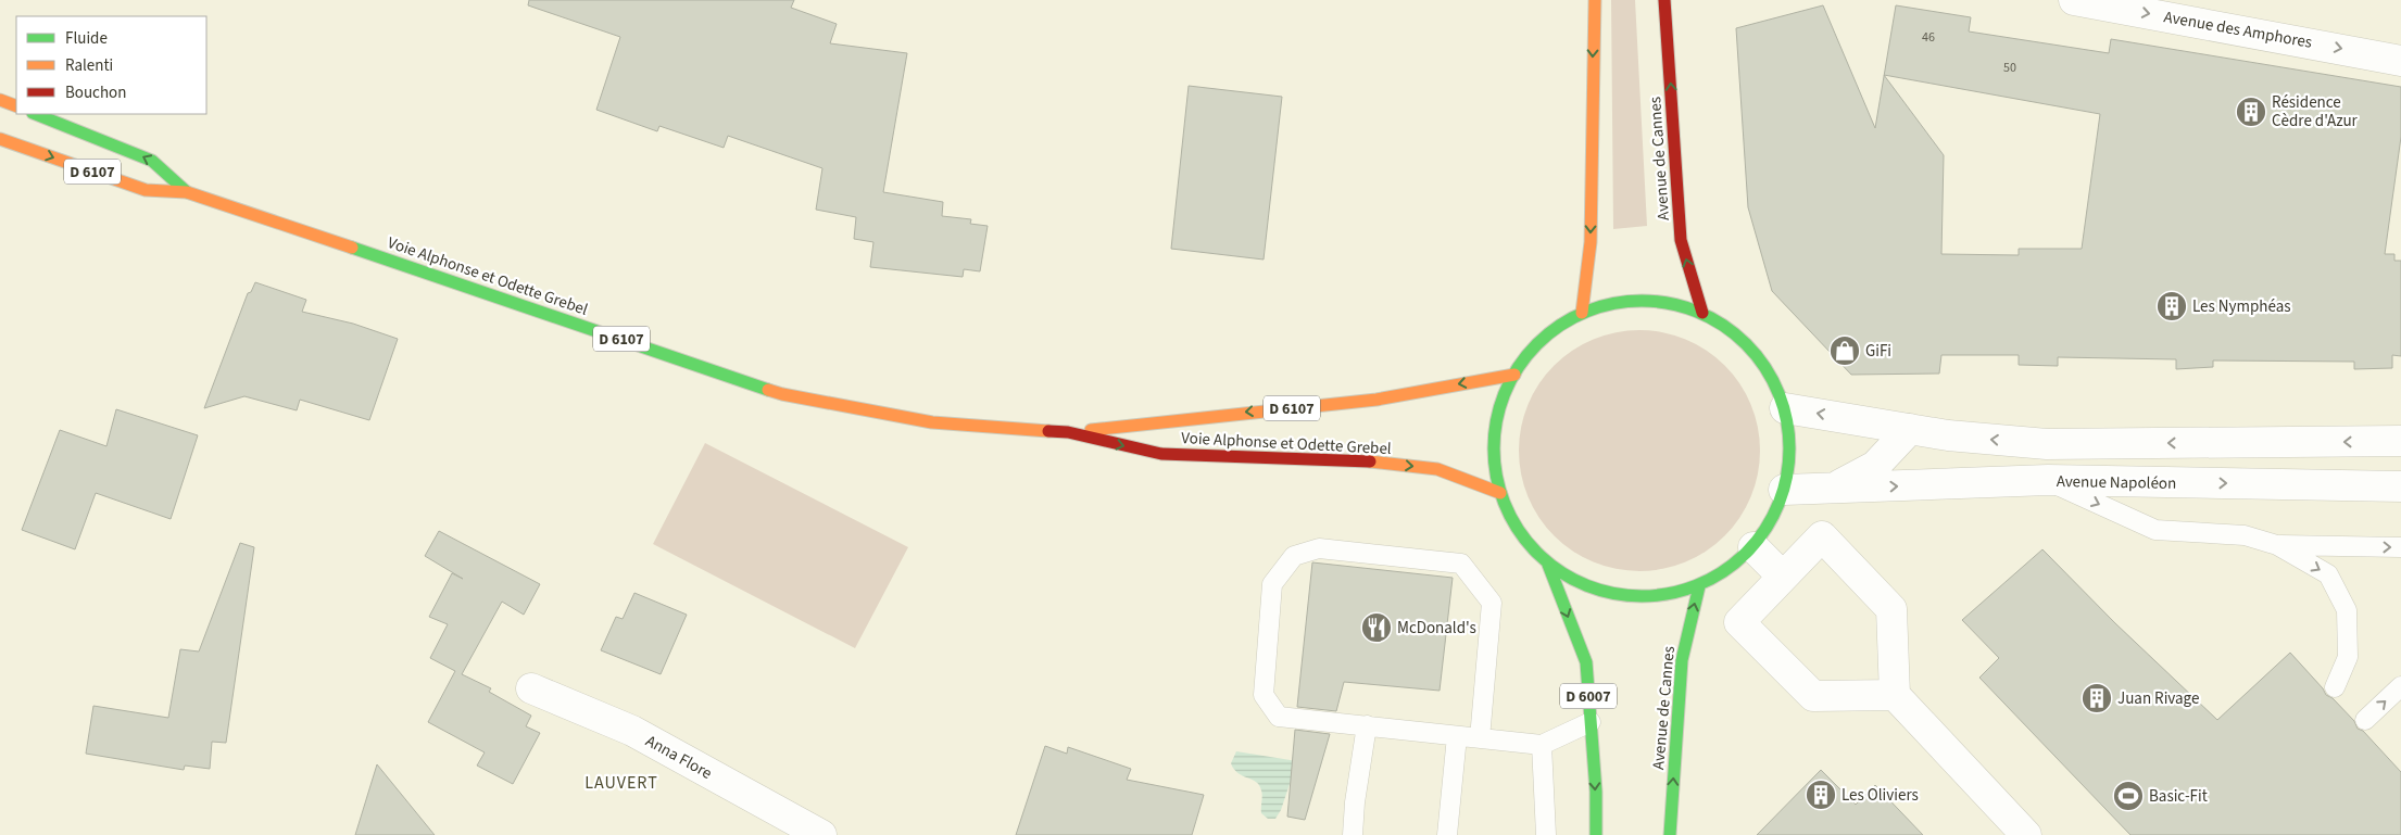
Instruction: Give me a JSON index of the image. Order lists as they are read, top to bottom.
{
  "streets": {
    "main road": [
      "Avenue de Cannes",
      "D 6107",
      "Voie Alphonse et Odette Grebel",
      "D 6007"
    ],
    "street": ["Avenue des Amphores", "Avenue Napoléon", "Anna Flore"]
  },
  "one_way": ["Avenue des Amphores"],
  "districts": ["LAUVERT"],
  "places": {
    "building": [
      "Résidence Cèdre d'Azur",
      "Les Nymphéas",
      "Juan Rivage",
      "Les Oliviers"
    ],
    "shop": ["GiFi"],
    "restaurant": ["McDonald's"],
    "sports": ["Basic-Fit"]
  },
  "house_numbers": ["46", "50"],
  "legend": ["Fluide", "Ralenti", "Bouchon"]
}
